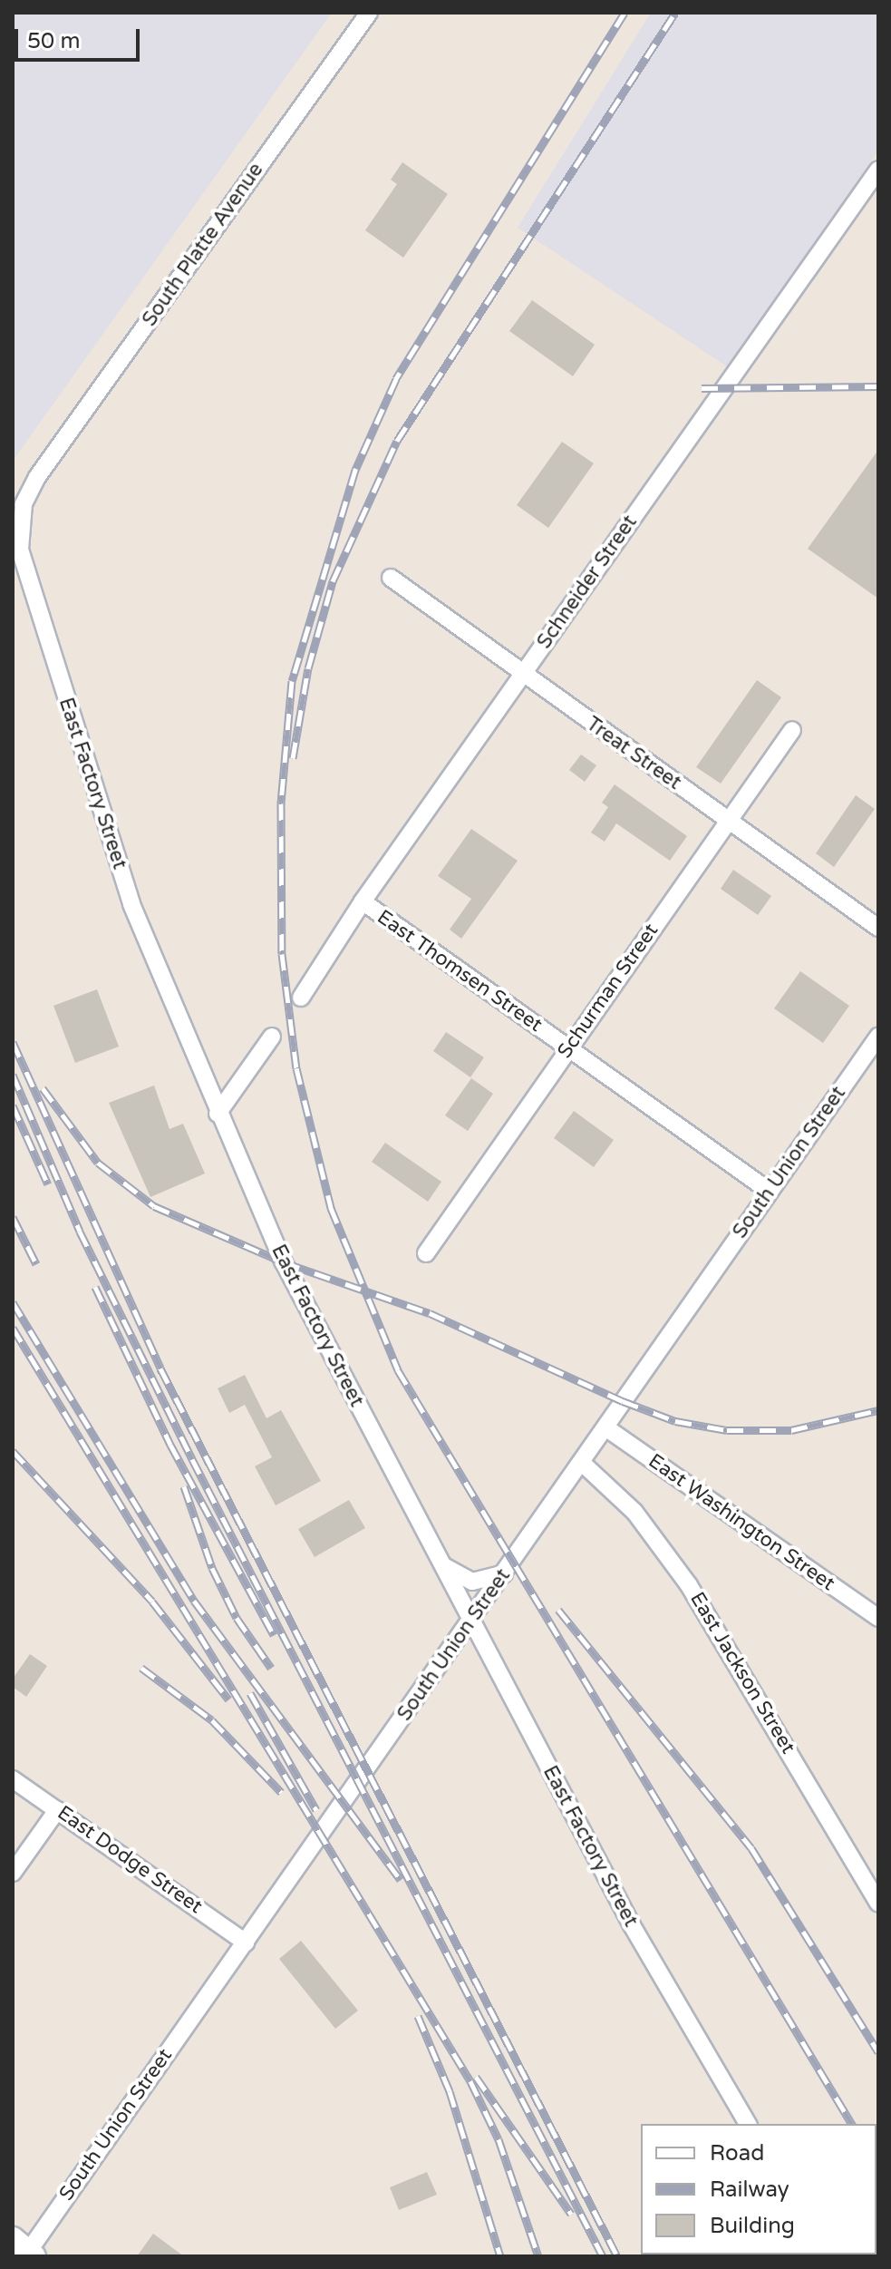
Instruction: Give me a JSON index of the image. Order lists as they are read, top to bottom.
{
  "streets": {
    "street": [
      "South Platte Avenue",
      "Schneider Street",
      "Treat Street",
      "East Factory Street",
      "East Thomsen Street",
      "Schurman Street",
      "South Union Street",
      "East Washington Street",
      "East Jackson Street",
      "East Dodge Street"
    ]
  },
  "crossings": [
    ["South Platte Avenue", "East Factory Street"],
    ["Schneider Street", "Treat Street"],
    ["Schneider Street", "East Thomsen Street"],
    ["Treat Street", "Schurman Street"],
    ["East Factory Street", "South Union Street"],
    ["East Thomsen Street", "Schurman Street"],
    ["East Thomsen Street", "South Union Street"],
    ["South Union Street", "East Washington Street"],
    ["South Union Street", "East Jackson Street"],
    ["South Union Street", "East Dodge Street"]
  ],
  "legend": ["Road", "Railway", "Building"],
  "scale_bar": "50 m"
}
